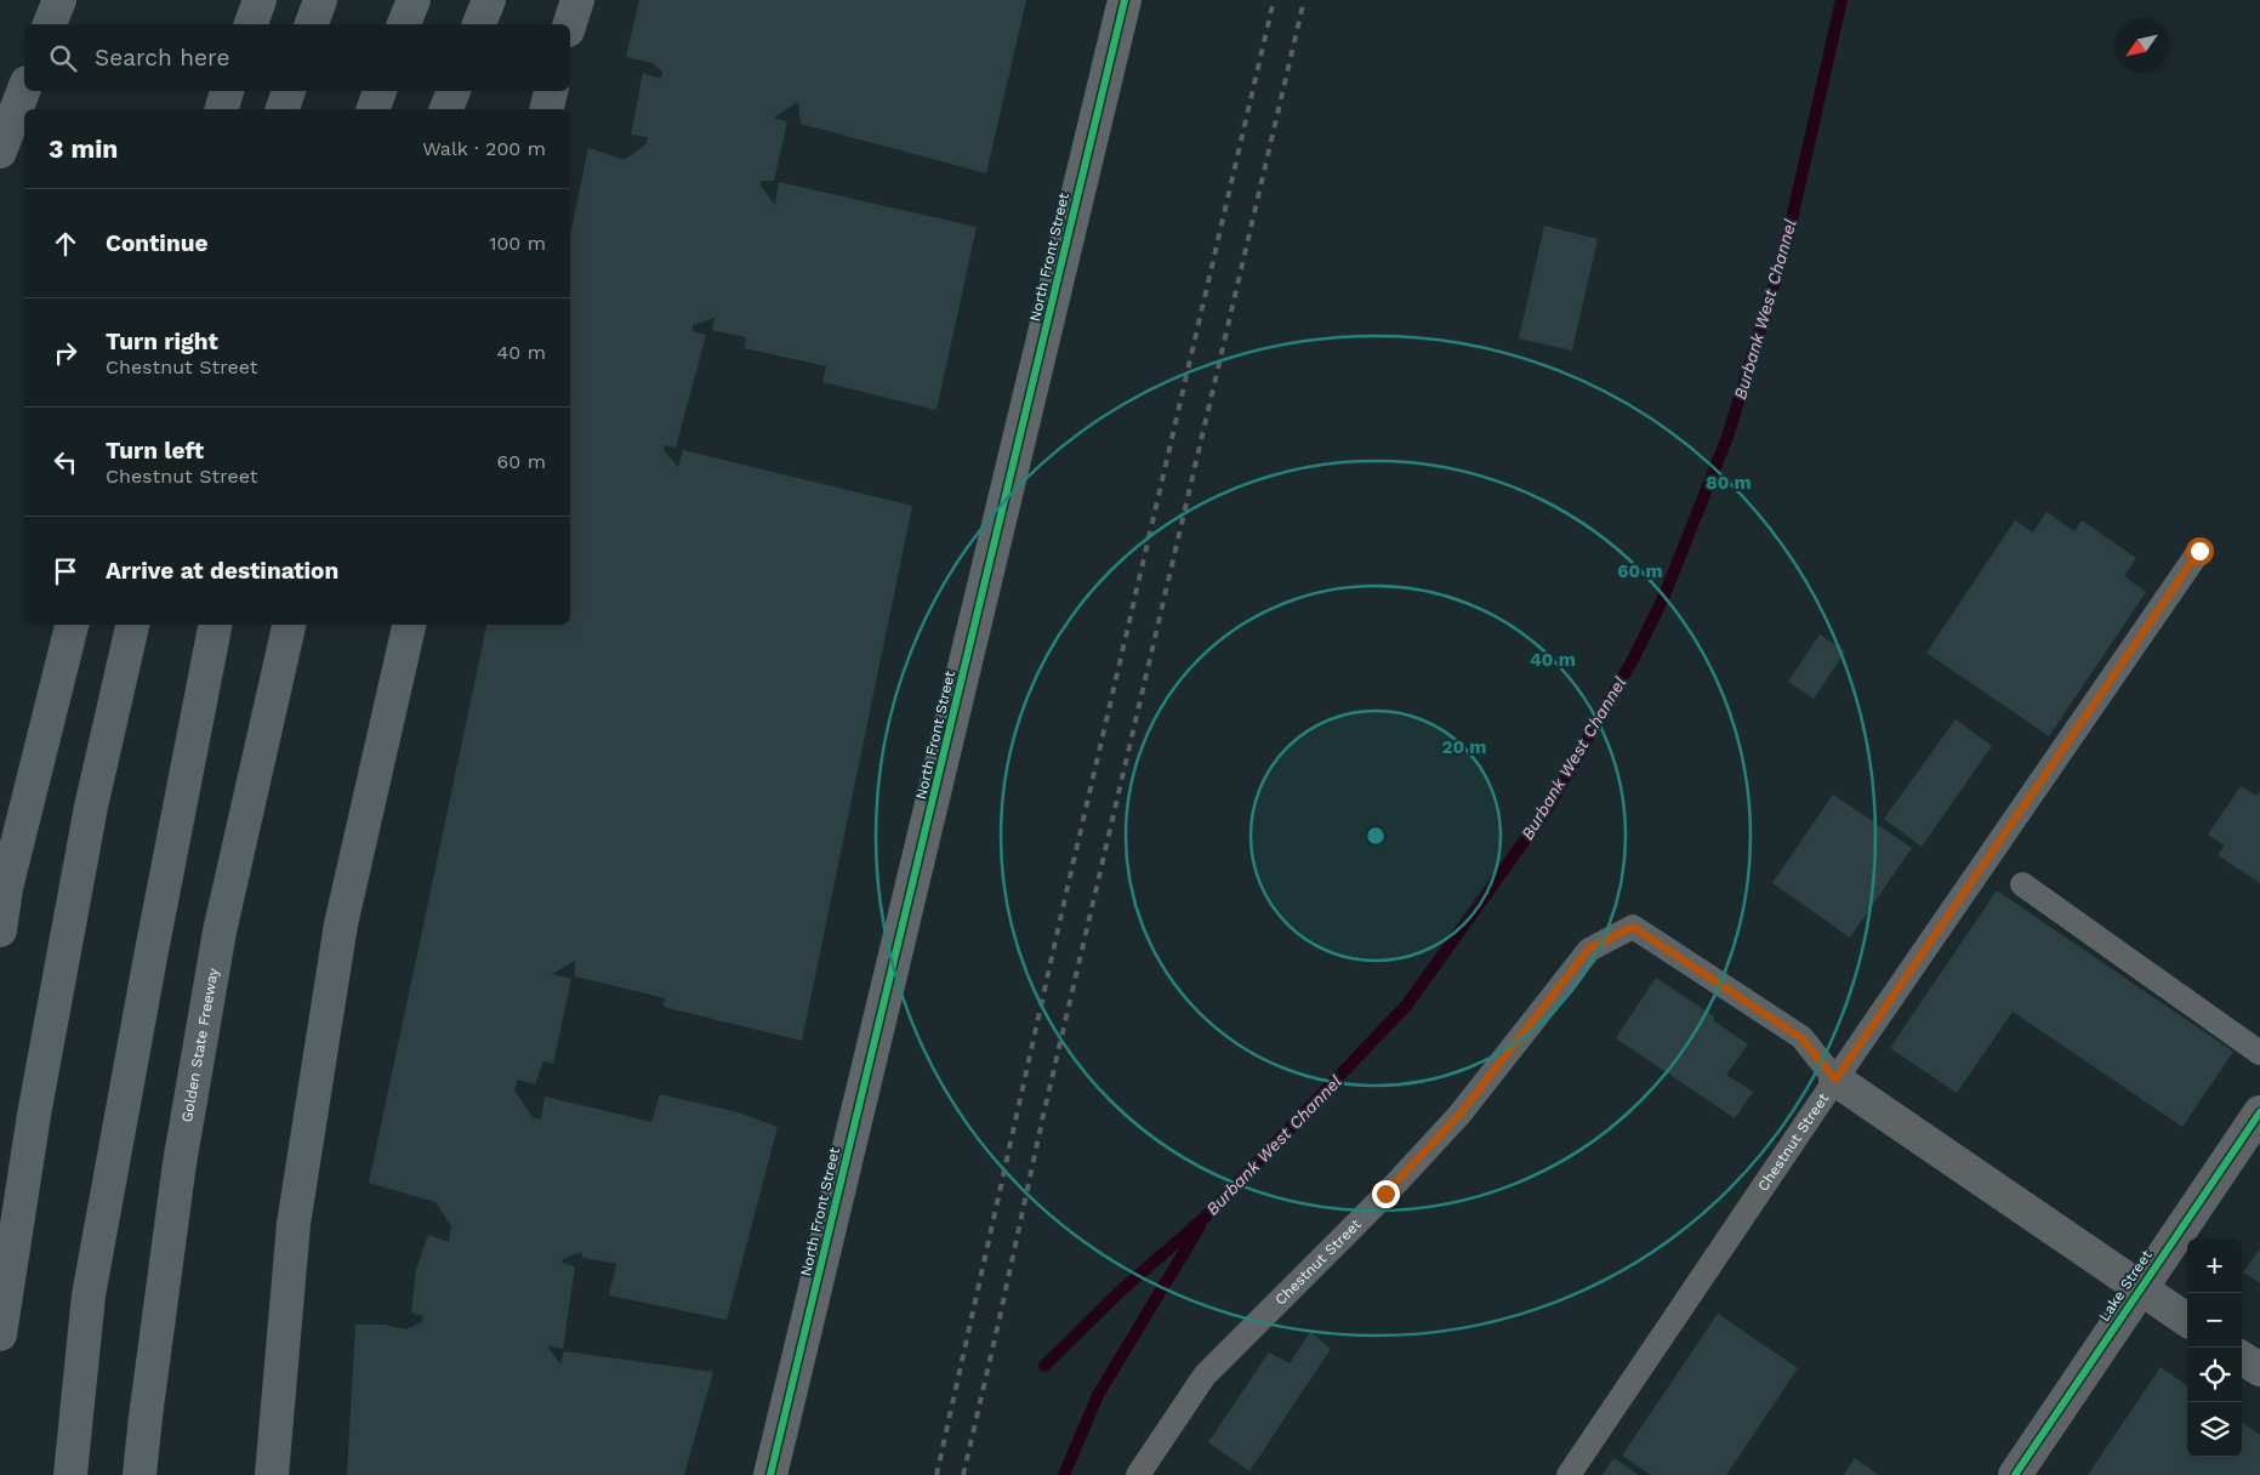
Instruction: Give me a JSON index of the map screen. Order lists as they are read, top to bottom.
{
  "streets": {
    "highway": ["Golden State Freeway"],
    "main road": ["North Front Street"],
    "street": ["Chestnut Street", "Lake Street"]
  },
  "crossings": [
    ["Chestnut Street", "Lake Street"]
  ],
  "water": ["Burbank West Channel"],
  "north": "bottom left",
  "page": {
    "search": "Search here",
    "heading": ["3 min", "Walk · 200 m"],
    "list": [
      ["Continue", "100 m"],
      ["Turn right", "Chestnut Street", "40 m"],
      ["Turn left", "Chestnut Street", "60 m"],
      "Arrive at destination"
    ],
    "map_buttons": ["+", "−"]
  },
  "rings": [
    "80 m",
    "60 m",
    "40 m",
    "20 m"
  ]
}
